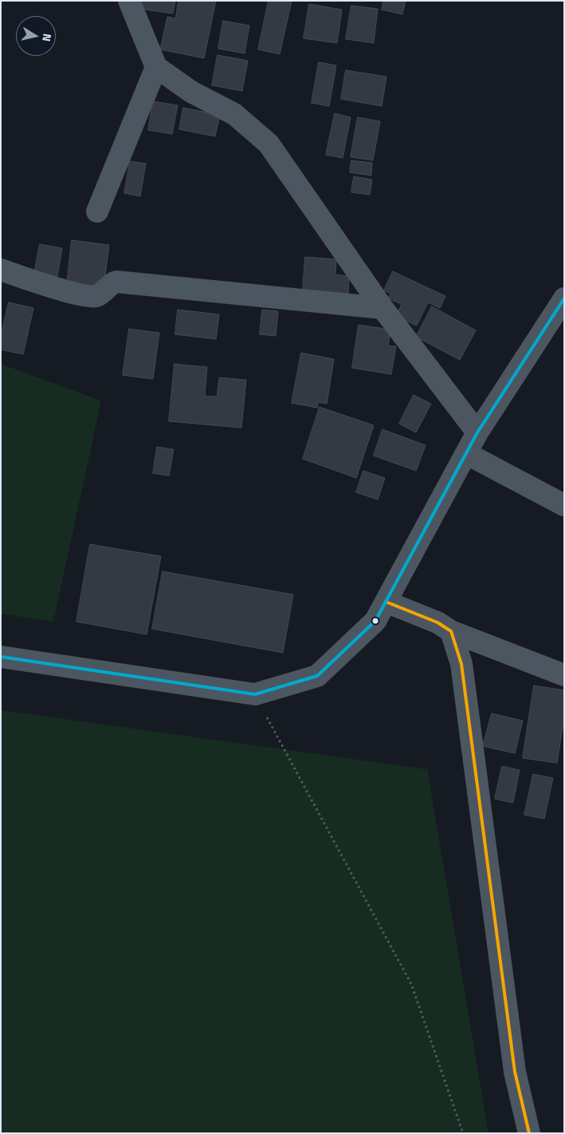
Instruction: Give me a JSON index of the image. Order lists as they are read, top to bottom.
{
  "north": "right"
}
